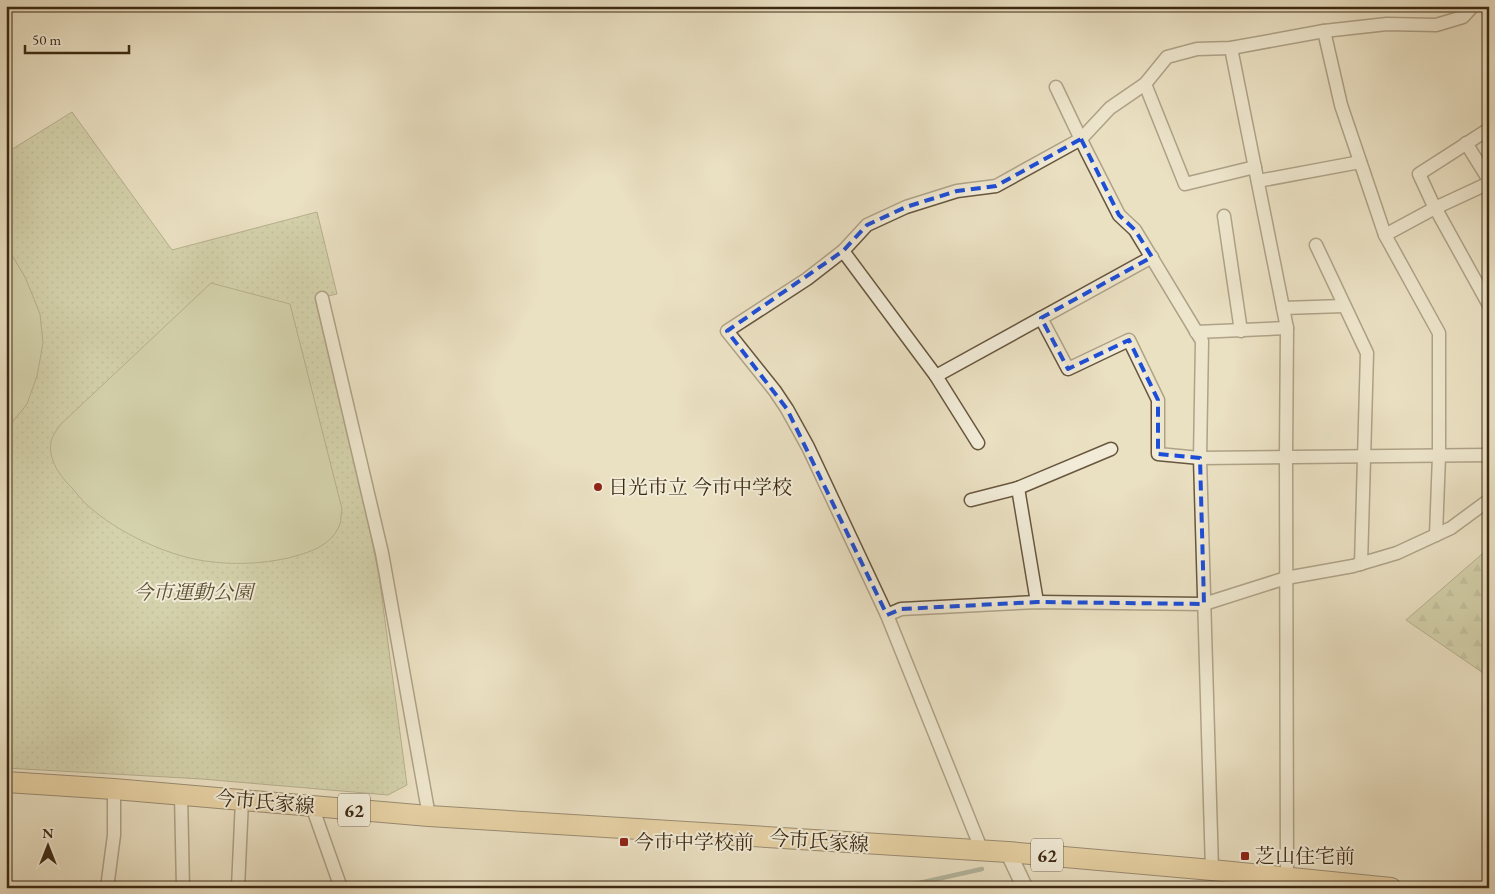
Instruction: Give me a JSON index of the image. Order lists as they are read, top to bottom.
{
  "streets": {
    "main road": ["今市氏家線", "62"]
  },
  "parks": ["今市運動公園"],
  "places": {
    "other": ["日光市立 今市中学校"],
    "transit": ["今市中学校前", "芝山住宅前"]
  },
  "scale_bar": "50 m",
  "north": "top"
}
